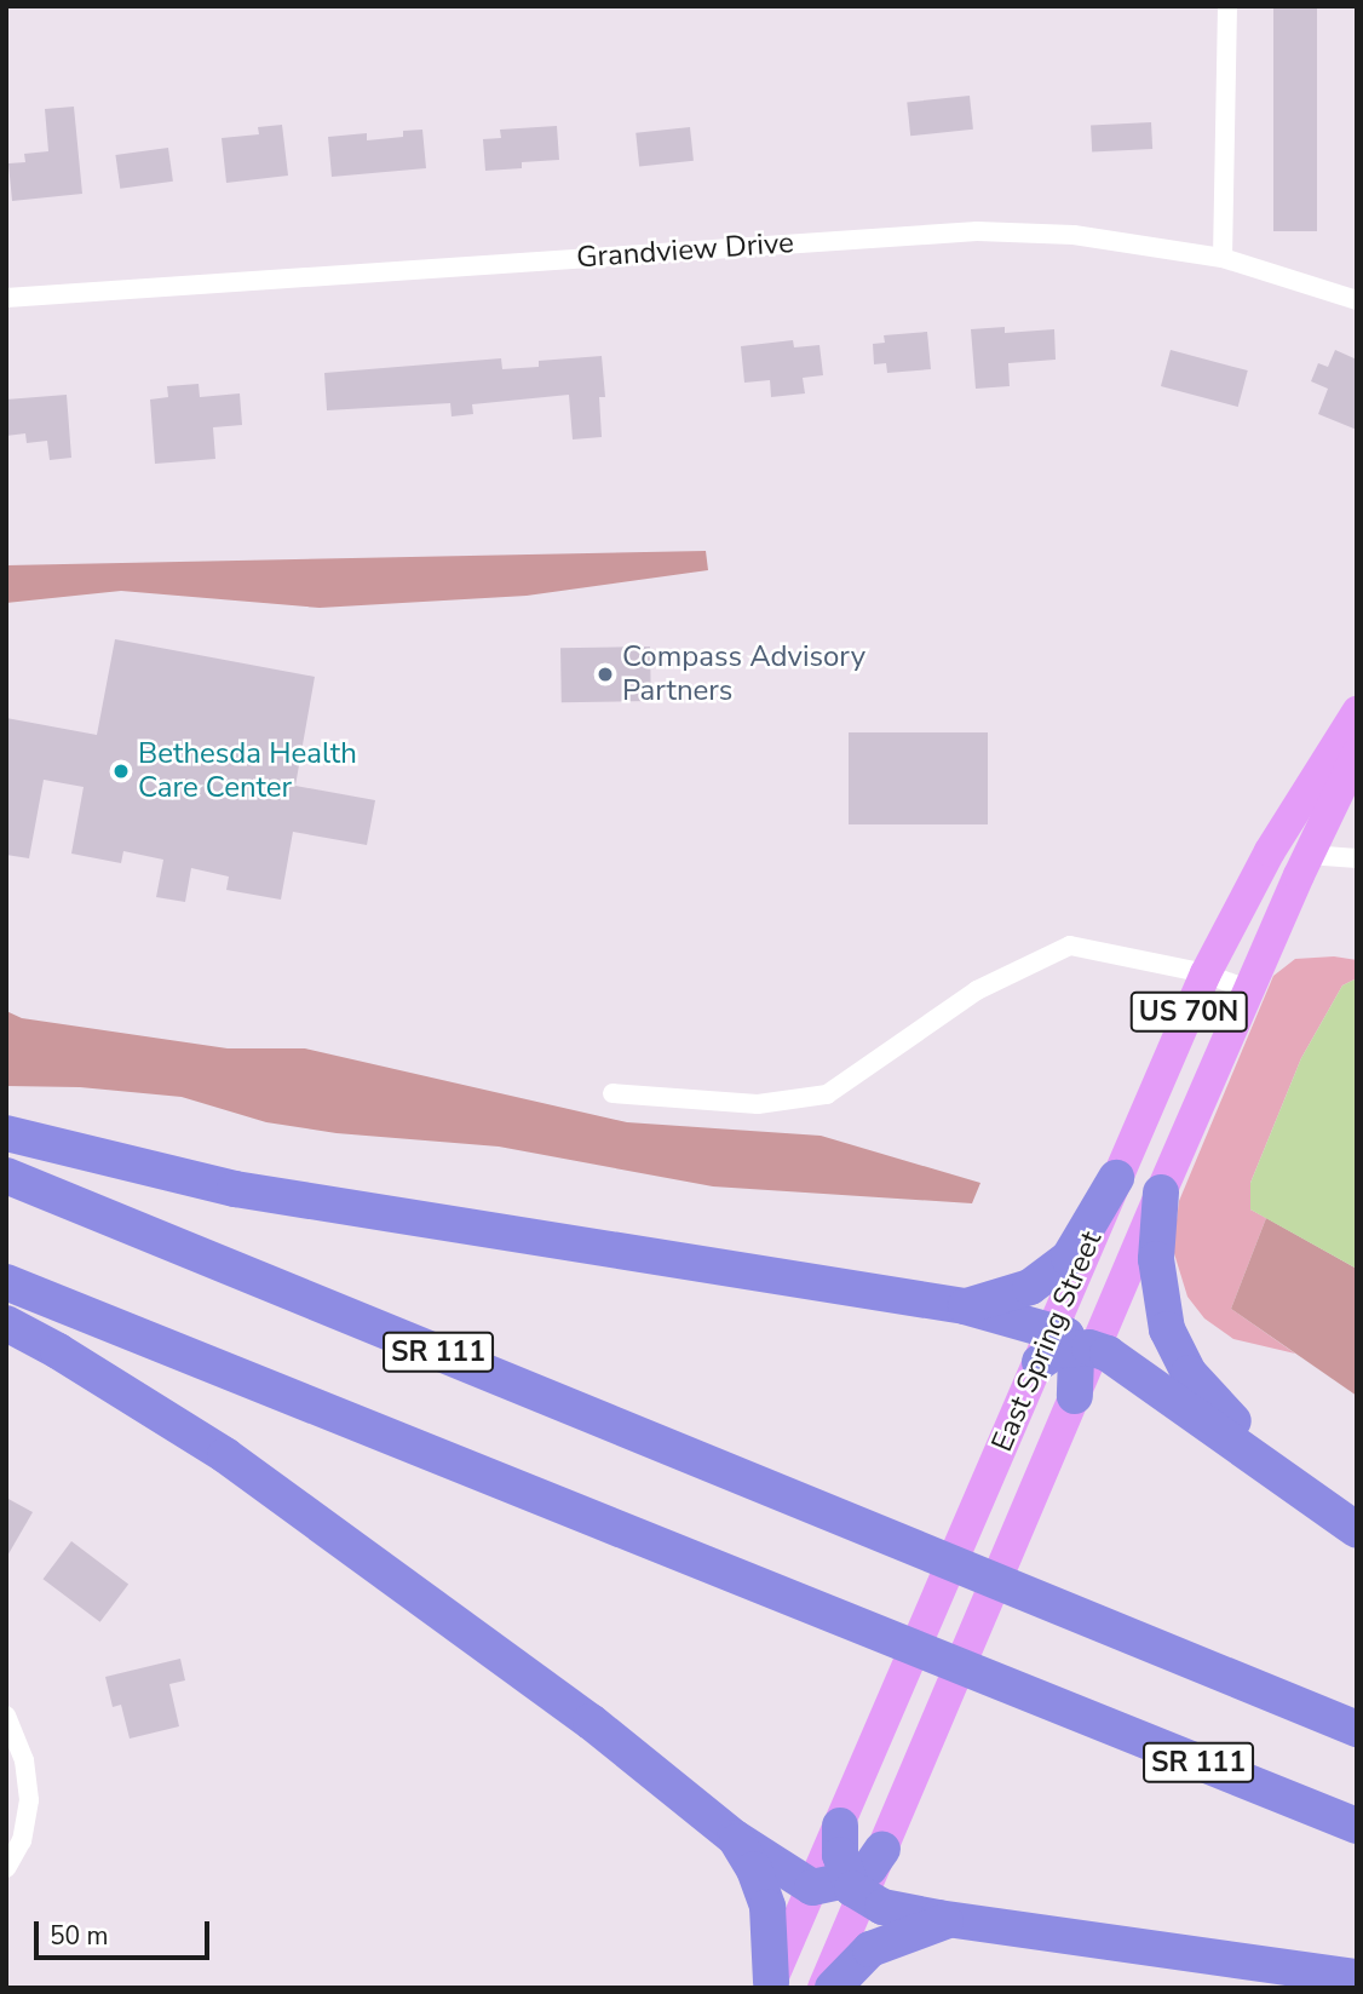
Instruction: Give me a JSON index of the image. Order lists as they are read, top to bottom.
{
  "streets": {
    "highway": ["SR 111"],
    "main road": ["US 70N", "East Spring Street"],
    "street": ["Grandview Drive"]
  },
  "places": ["Compass Advisory Partners", "Bethesda Health Care Center"],
  "scale_bar": "50 m"
}
